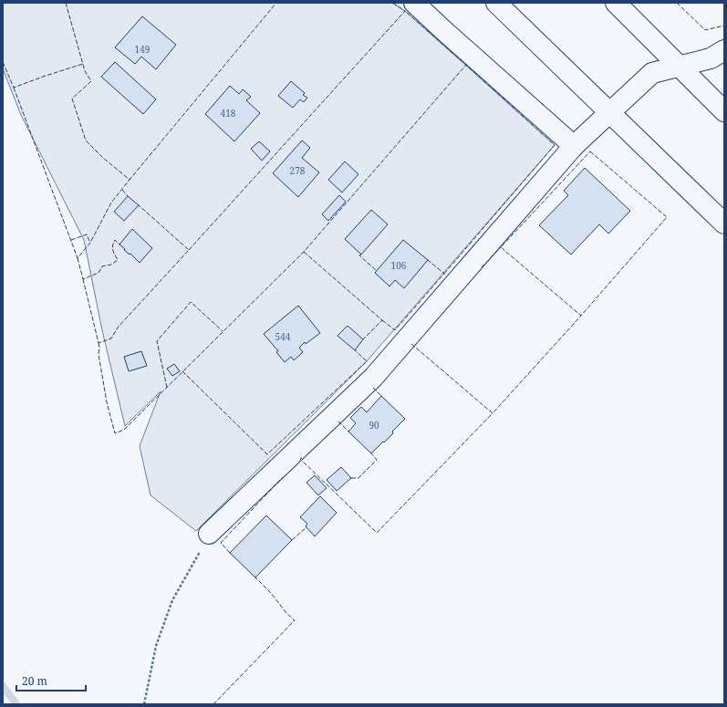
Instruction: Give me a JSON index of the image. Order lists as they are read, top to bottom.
{
  "house_numbers": [
    "149",
    "418",
    "278",
    "106",
    "544",
    "90"
  ],
  "scale_bar": "20 m"
}
